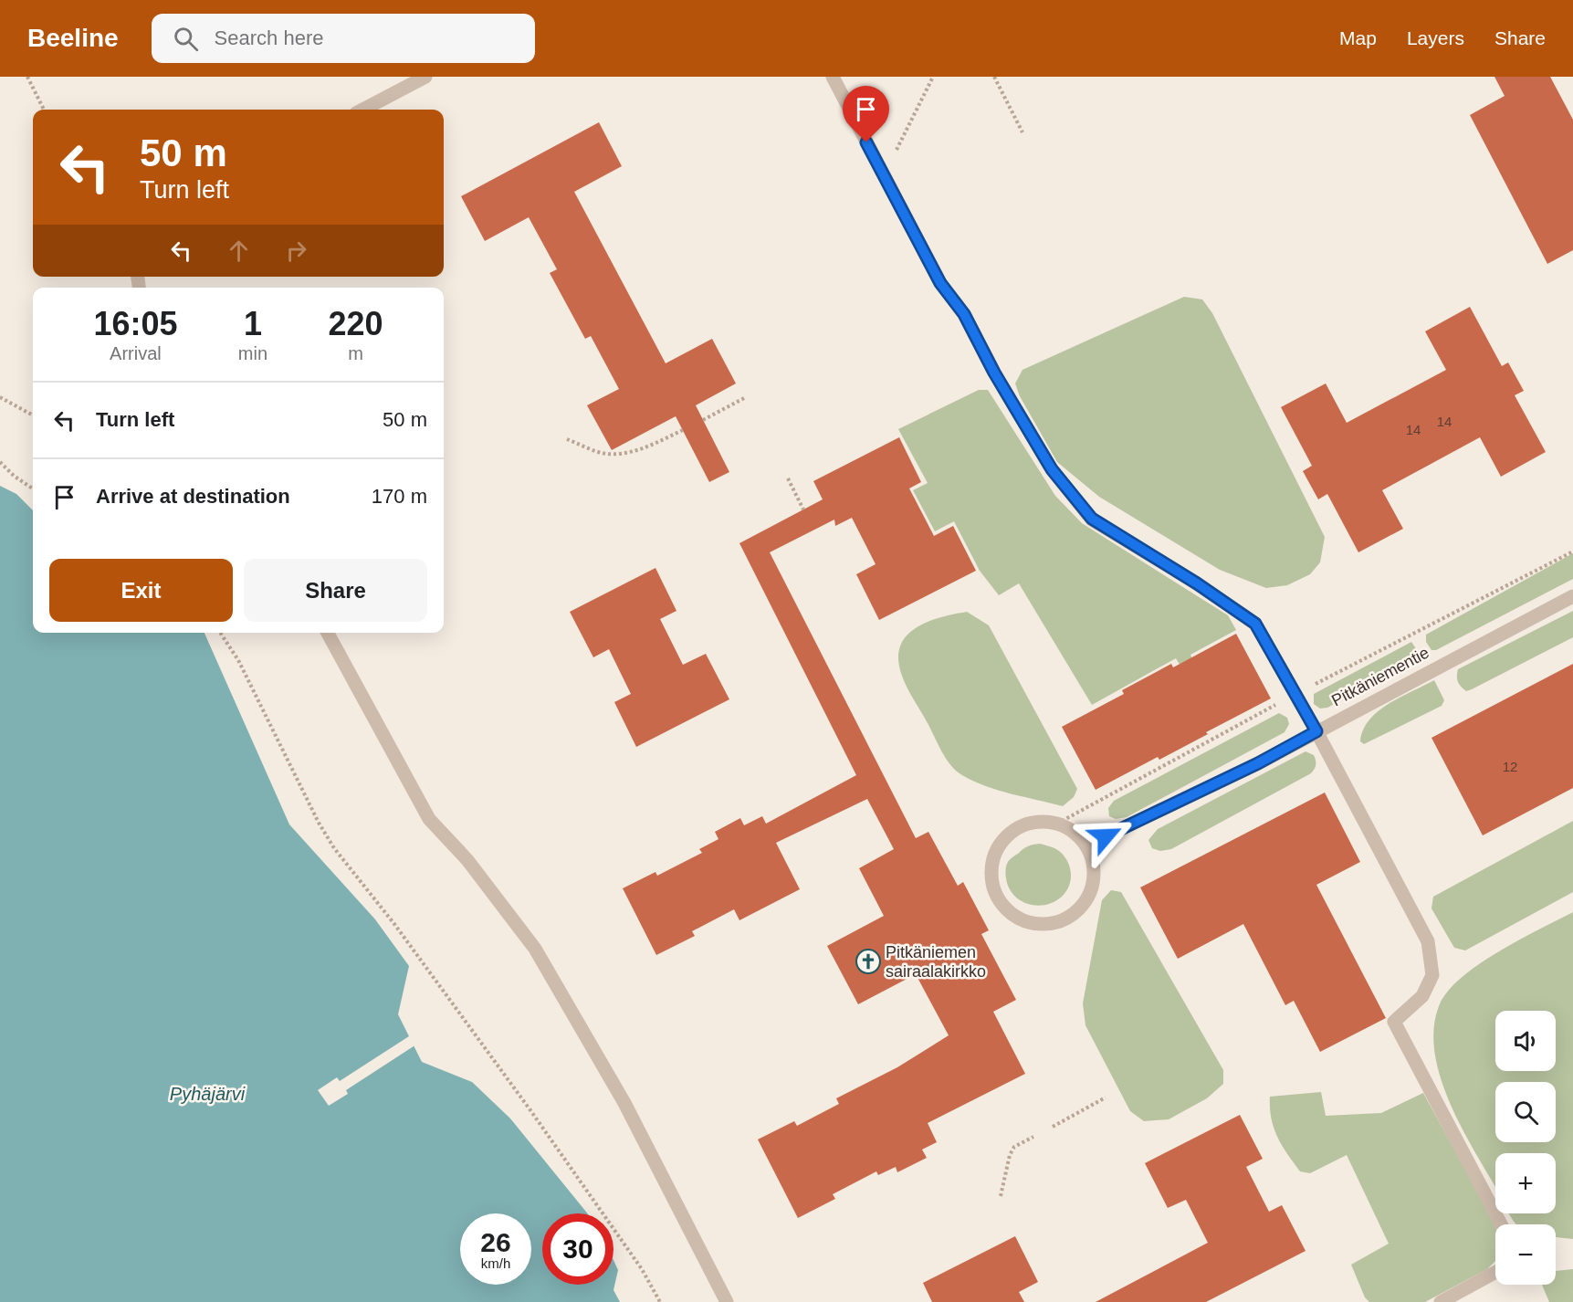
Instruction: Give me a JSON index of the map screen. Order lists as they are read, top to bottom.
{
  "streets": {
    "street": ["Pitkäniementie"]
  },
  "water": ["Pyhäjärvi"],
  "places": {
    "church": ["Pitkäniemen sairaalakirkko"]
  },
  "house_numbers": ["14", "14", "12"],
  "page": {
    "header": "Beeline",
    "search": "Search here",
    "nav": ["Map", "Layers", "Share"],
    "turn": ["50 m", "Turn left"],
    "eta": [
      "16:05",
      "Arrival",
      "1",
      "min",
      "220",
      "m"
    ],
    "list": [
      {
        "name": "Turn left",
        "value": "50 m"
      },
      {
        "name": "Arrive at destination",
        "value": "170 m"
      }
    ],
    "buttons": ["Exit", "Share"],
    "map_buttons": ["+", "−"],
    "speed": "26 km/h",
    "limit": "30"
  }
}
